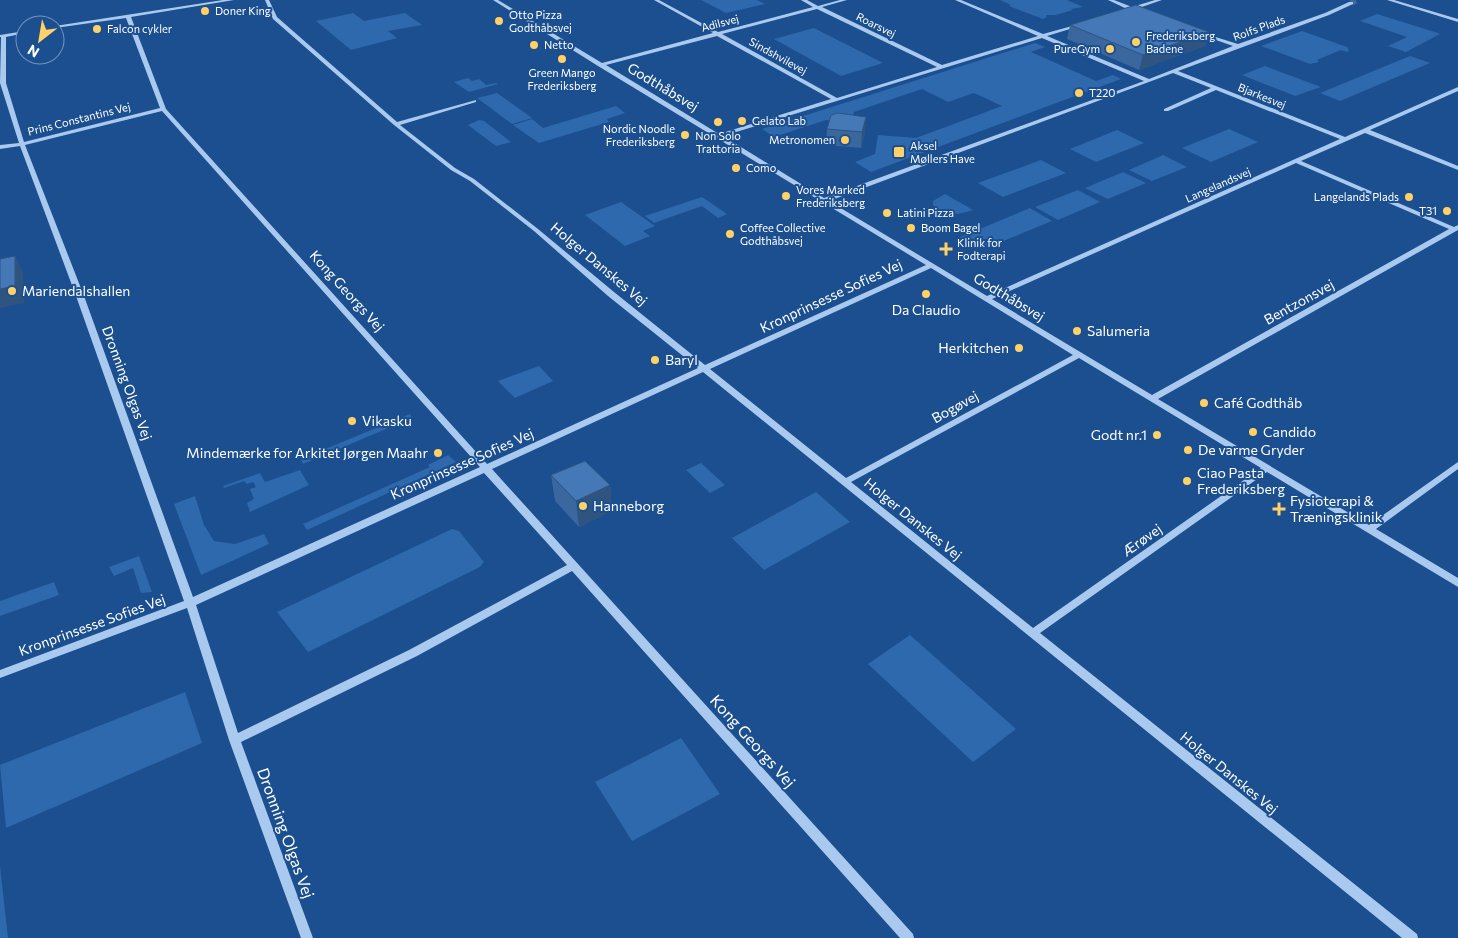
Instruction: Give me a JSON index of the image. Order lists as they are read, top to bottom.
{
  "streets": {
    "street": [
      "Adilsvej",
      "Roarsvej",
      "Rolfs Plads",
      "Sindshvilevej",
      "Godthåbsvej",
      "Bjarkesvej",
      "Prins Constantins Vej",
      "Langelandsvej",
      "Holger Danskes Vej",
      "Kong Georgs Vej",
      "Kronprinsesse Sofies Vej",
      "Bentzonsvej",
      "Dronning Olgas Vej",
      "Bogøvej",
      "Ærøvej"
    ]
  },
  "crossings": [
    ["Adilsvej", "Roarsvej"],
    ["Adilsvej", "Sindshvilevej"],
    ["Adilsvej", "Godthåbsvej"],
    ["Rolfs Plads", "Bjarkesvej"],
    ["Godthåbsvej", "Langelandsvej"],
    ["Godthåbsvej", "Kronprinsesse Sofies Vej"],
    ["Godthåbsvej", "Bentzonsvej"],
    ["Godthåbsvej", "Bogøvej"],
    ["Godthåbsvej", "Ærøvej"],
    ["Bjarkesvej", "Langelandsvej"],
    ["Prins Constantins Vej", "Kong Georgs Vej"],
    ["Prins Constantins Vej", "Dronning Olgas Vej"],
    ["Holger Danskes Vej", "Kronprinsesse Sofies Vej"],
    ["Holger Danskes Vej", "Bogøvej"],
    ["Holger Danskes Vej", "Ærøvej"],
    ["Kong Georgs Vej", "Kronprinsesse Sofies Vej"],
    ["Kronprinsesse Sofies Vej", "Dronning Olgas Vej"]
  ],
  "places": {
    "other": [
      "Doner King",
      "Otto Pizza Godthåbsvej",
      "Falcon cykler",
      "Frederiksberg Badene",
      "Netto",
      "PureGym",
      "Green Mango Frederiksberg",
      "T220",
      "Gelato Lab",
      "Non Solo Trattoria",
      "Nordic Noodle Frederiksberg",
      "Metronomen",
      "Como",
      "Vores Marked Frederiksberg",
      "Langelands Plads",
      "T31",
      "Latini Pizza",
      "Boom Bagel",
      "Coffee Collective Godthåbsvej",
      "Mariendalshallen",
      "Da Claudio",
      "Salumeria",
      "Herkitchen",
      "Baryl",
      "Café Godthåb",
      "Vikasku",
      "Candido",
      "Godt nr.1",
      "De varme Gryder",
      "Mindemærke for Arkitet Jørgen Maahr",
      "Ciao Pasta Frederiksberg",
      "Hanneborg"
    ],
    "transit": ["Aksel Møllers Have"],
    "health": ["Klinik for Fodterapi", "Fysioterapi & Træningsklinik"]
  },
  "north": "bottom left"
}
